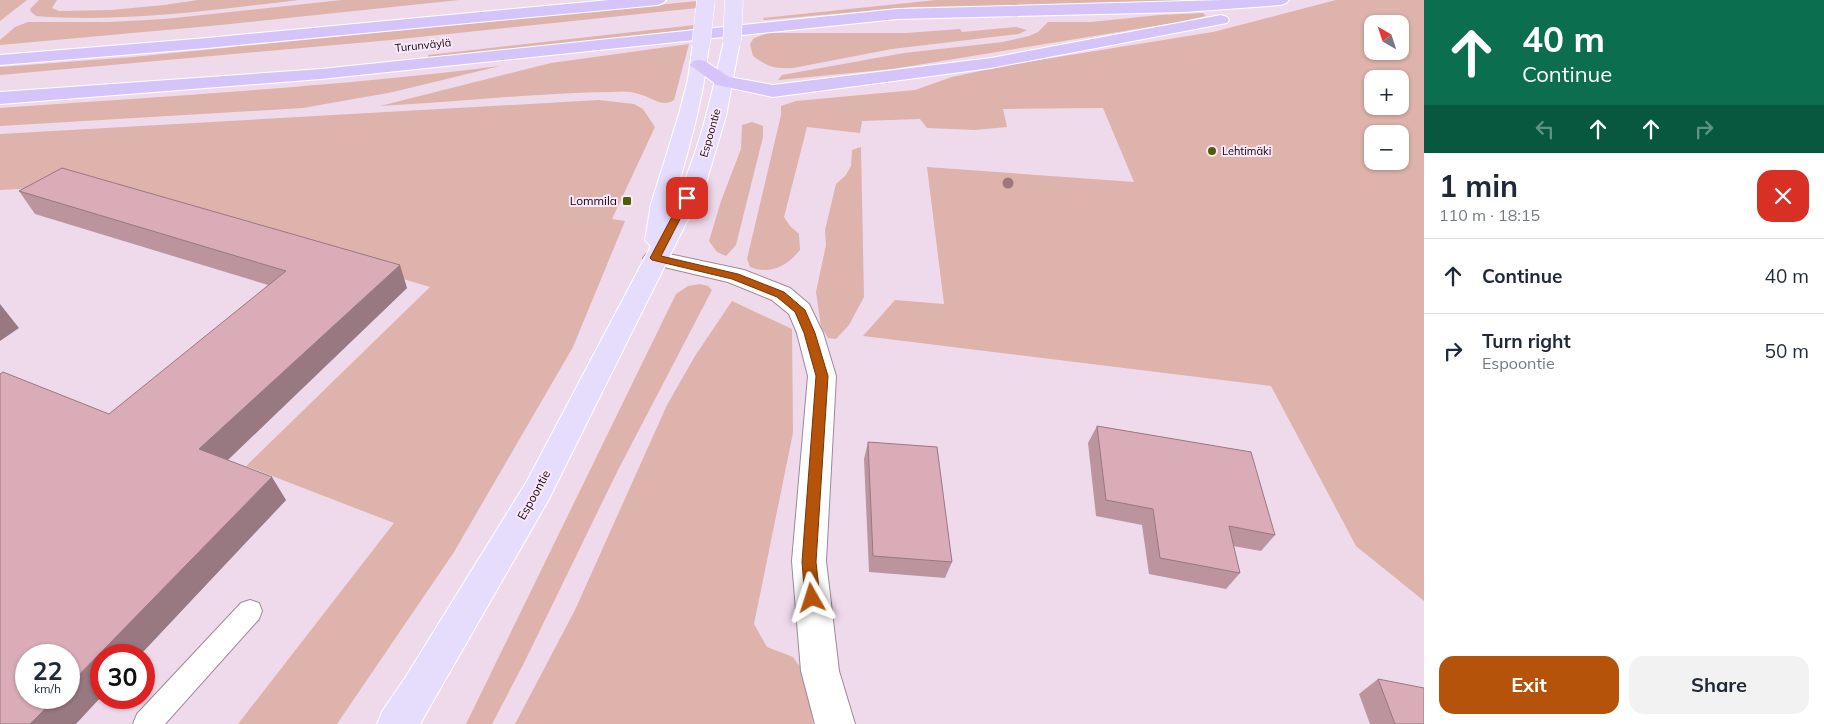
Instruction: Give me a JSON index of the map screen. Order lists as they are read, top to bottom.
{
  "streets": {
    "highway": ["Turunväylä"],
    "main road": ["Espoontie"]
  },
  "places": {
    "other": ["Lehtimäki"],
    "transit": ["Lommila"]
  },
  "north": "top left",
  "page": {
    "turn": ["40 m", "Continue"],
    "map_buttons": ["+", "−"],
    "heading": ["1 min", "110 m · 18:15"],
    "list": [
      {
        "name": "Continue",
        "value": "40 m"
      },
      {
        "name": "Turn right",
        "note": "Espoontie",
        "value": "50 m"
      }
    ],
    "speed": "22 km/h",
    "limit": "30",
    "buttons": ["Exit", "Share"]
  }
}
